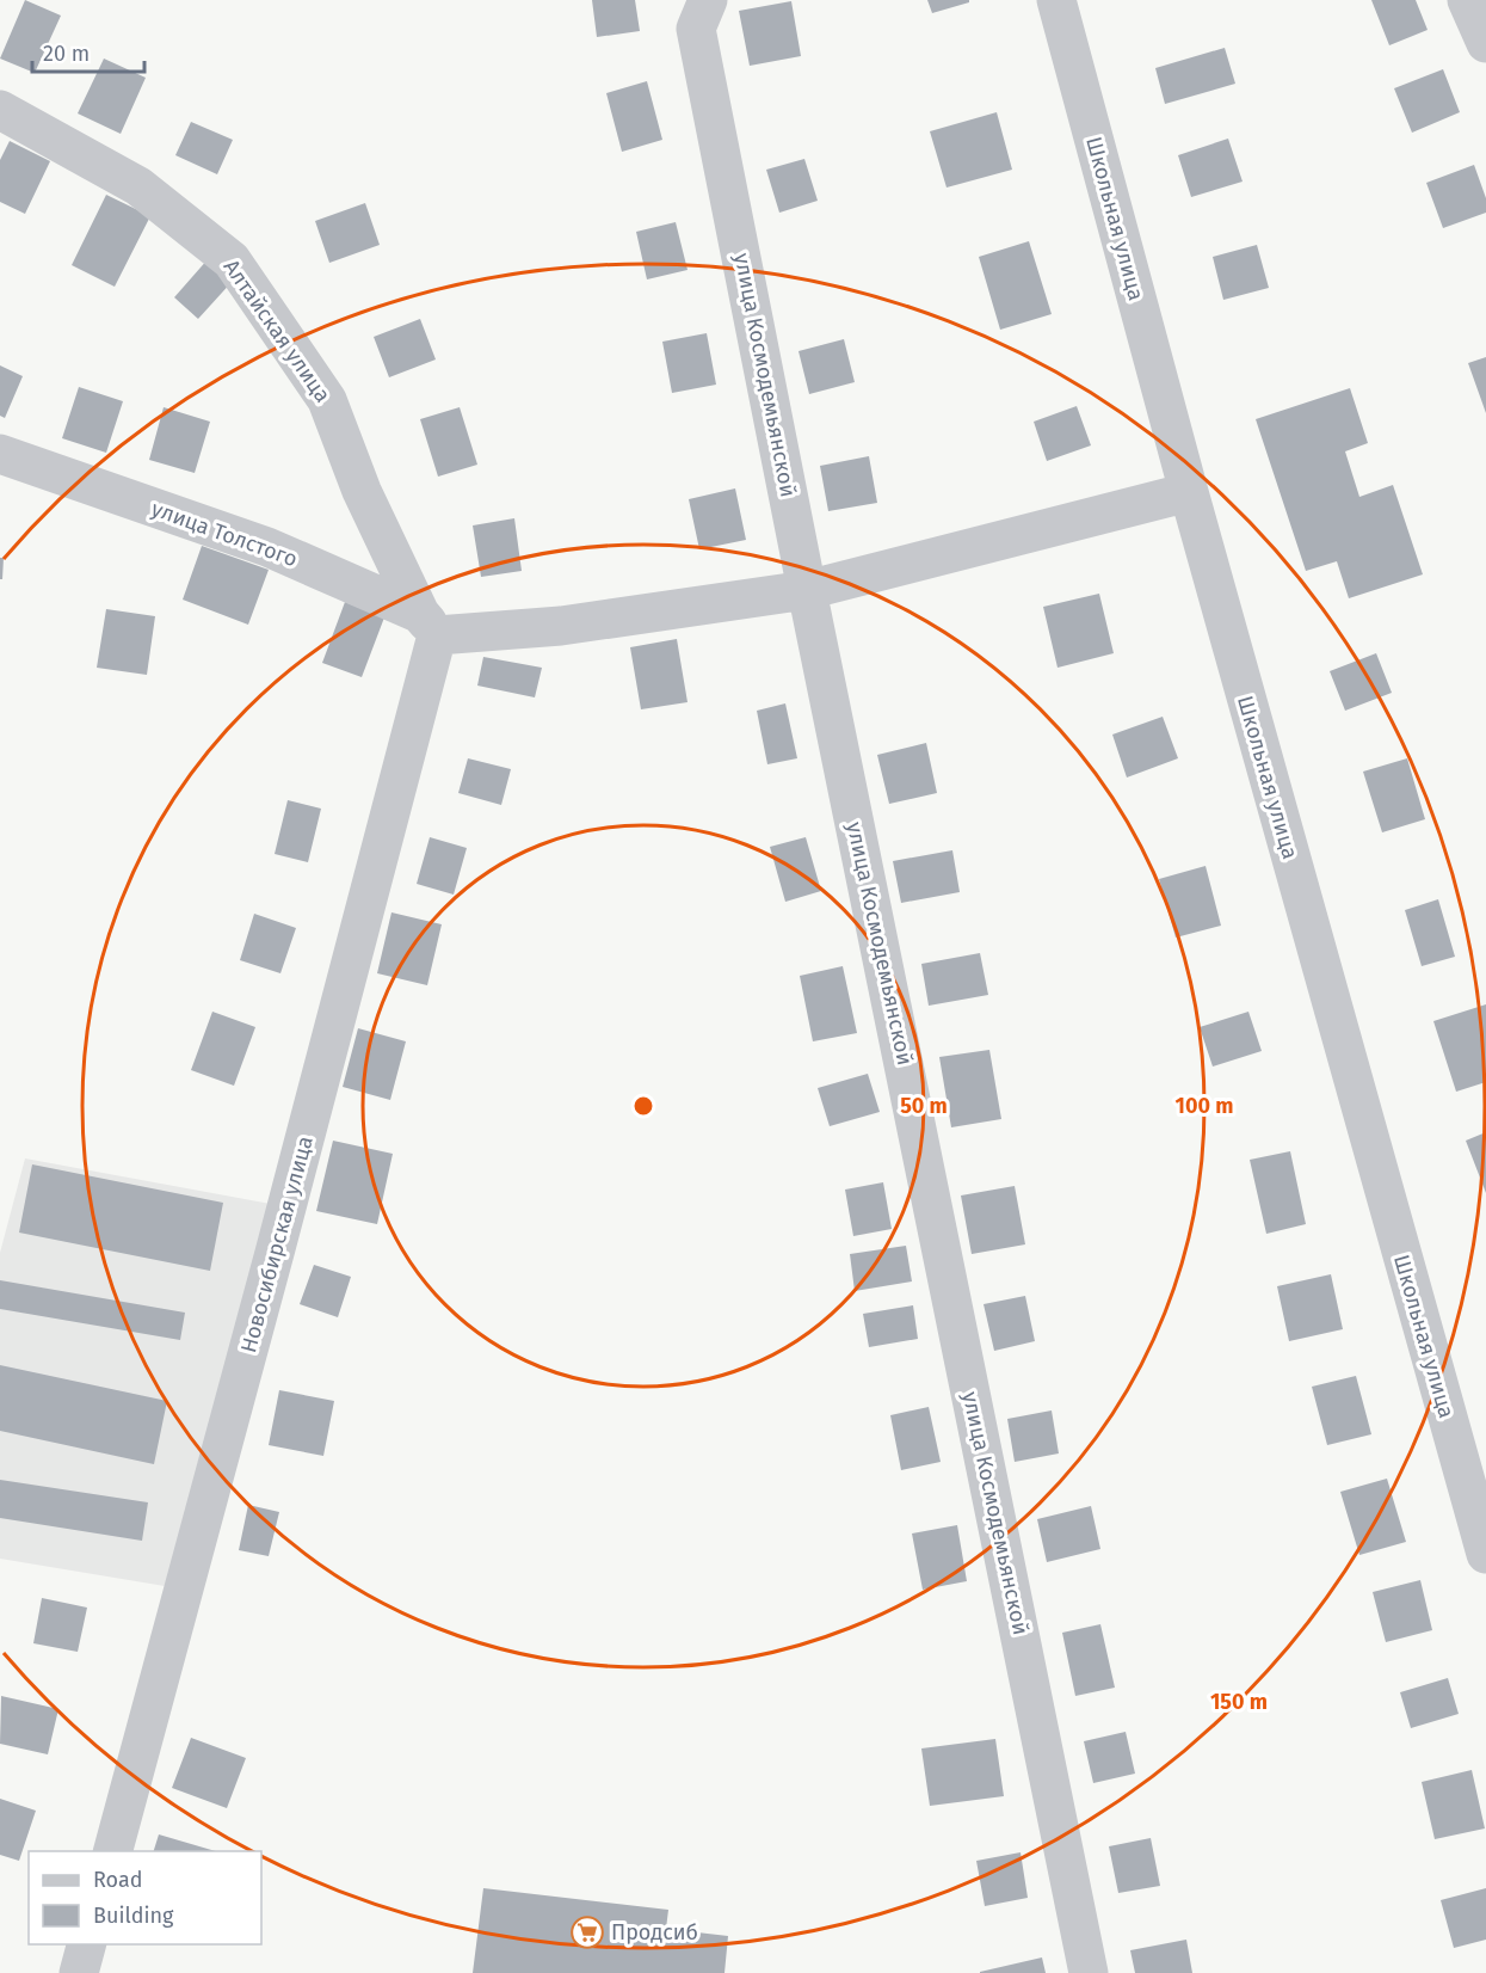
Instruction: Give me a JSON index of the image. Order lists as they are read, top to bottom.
{
  "streets": {
    "street": [
      "Школьная улица",
      "Алтайская улица",
      "улица Космодемьянской",
      "улица Толстого",
      "Новосибирская улица"
    ]
  },
  "crossings": [
    ["Алтайская улица", "улица Толстого"],
    ["Алтайская улица", "Новосибирская улица"],
    ["улица Толстого", "Новосибирская улица"]
  ],
  "places": {
    "supermarket": ["Продсиб"]
  },
  "legend": ["Road", "Building"],
  "scale_bar": "20 m",
  "rings": ["50 m", "100 m", "150 m"]
}
